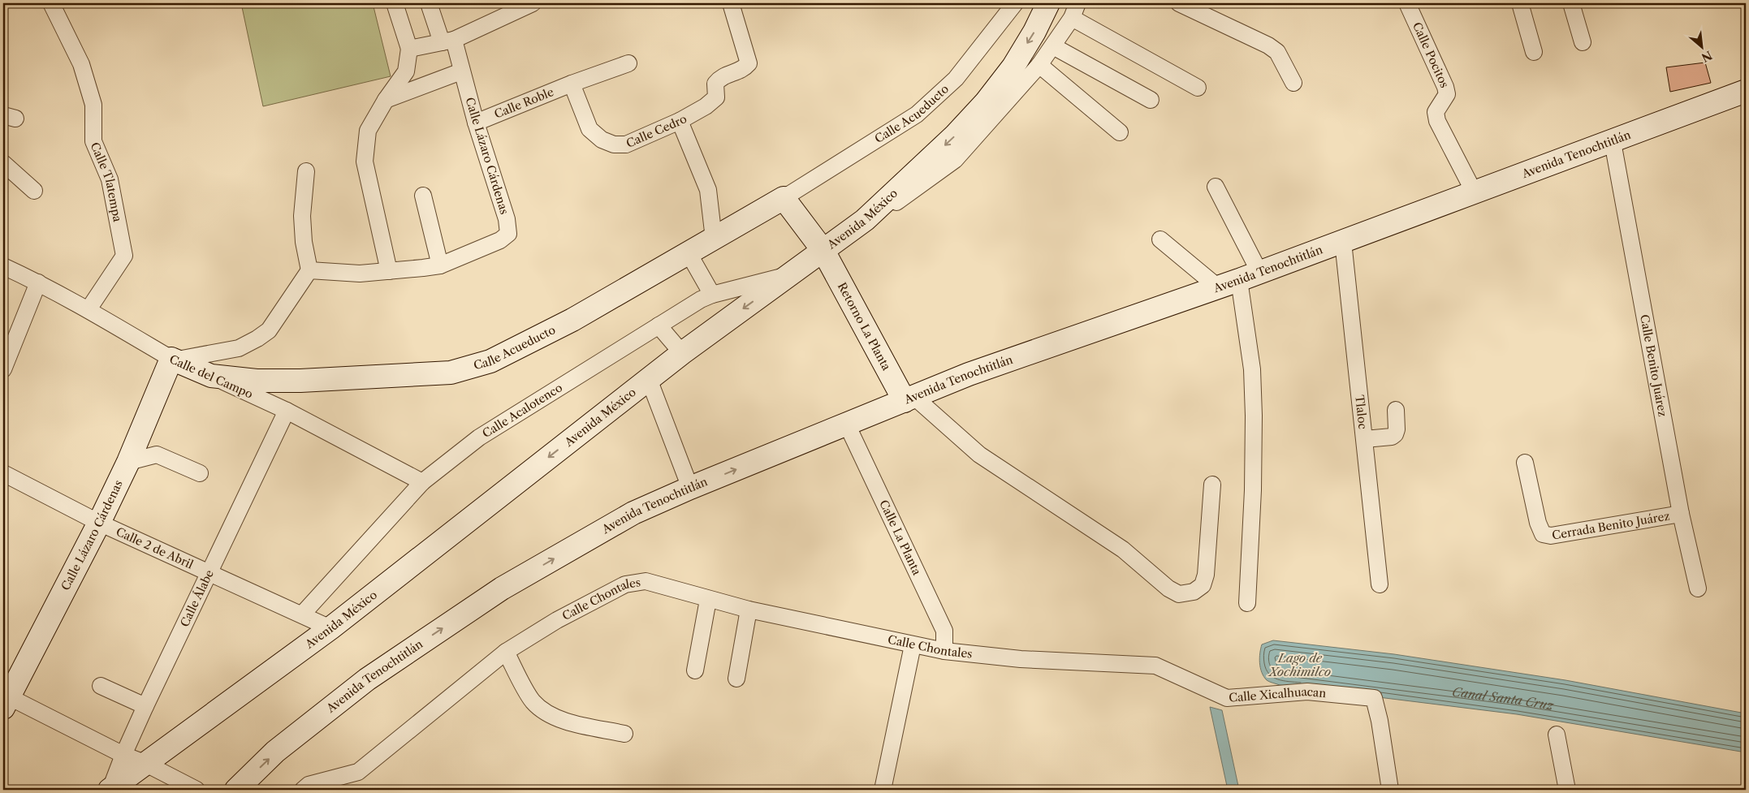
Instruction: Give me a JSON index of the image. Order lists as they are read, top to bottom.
{
  "streets": {
    "main road": [
      "Calle Acueducto",
      "Avenida Tenochtitlán",
      "Calle Lázaro Cárdenas",
      "Avenida México",
      "Retorno La Planta",
      "Calle del Campo"
    ],
    "street": [
      "Calle Pocitos",
      "Calle Roble",
      "Calle Cedro",
      "Calle Tlatempa",
      "Calle Benito Juárez",
      "Calle Acalotenco",
      "Tlaloc",
      "Cerrada Benito Juárez",
      "Calle La Planta",
      "Calle 2 de Abril",
      "Calle Álabe",
      "Calle Chontales",
      "Calle Xicalhuacan"
    ]
  },
  "crossings": [
    ["Calle Pocitos", "Avenida Tenochtitlán"],
    ["Calle Roble", "Calle Cedro"],
    ["Calle Roble", "Calle Lázaro Cárdenas"],
    ["Calle Acueducto", "Calle del Campo"],
    ["Avenida Tenochtitlán", "Retorno La Planta"],
    ["Avenida Tenochtitlán", "Calle Benito Juárez"],
    ["Avenida Tenochtitlán", "Tlaloc"],
    ["Avenida Tenochtitlán", "Calle La Planta"],
    ["Calle Lázaro Cárdenas", "Calle del Campo"],
    ["Calle Lázaro Cárdenas", "Calle 2 de Abril"],
    ["Calle Tlatempa", "Calle del Campo"],
    ["Avenida México", "Retorno La Planta"],
    ["Avenida México", "Calle Acalotenco"],
    ["Avenida México", "Calle 2 de Abril"],
    ["Avenida México", "Calle Álabe"],
    ["Calle Benito Juárez", "Cerrada Benito Juárez"],
    ["Calle del Campo", "Calle Acalotenco"],
    ["Calle del Campo", "Calle Álabe"],
    ["Calle Acalotenco", "Calle 2 de Abril"],
    ["Calle La Planta", "Calle Chontales"],
    ["Calle 2 de Abril", "Calle Álabe"],
    ["Calle Chontales", "Calle Xicalhuacan"]
  ],
  "one_way": ["Avenida Tenochtitlán", "Avenida México"],
  "water": ["Lago de Xochimilco", "Canal Santa Cruz"],
  "north": "bottom right"
}
